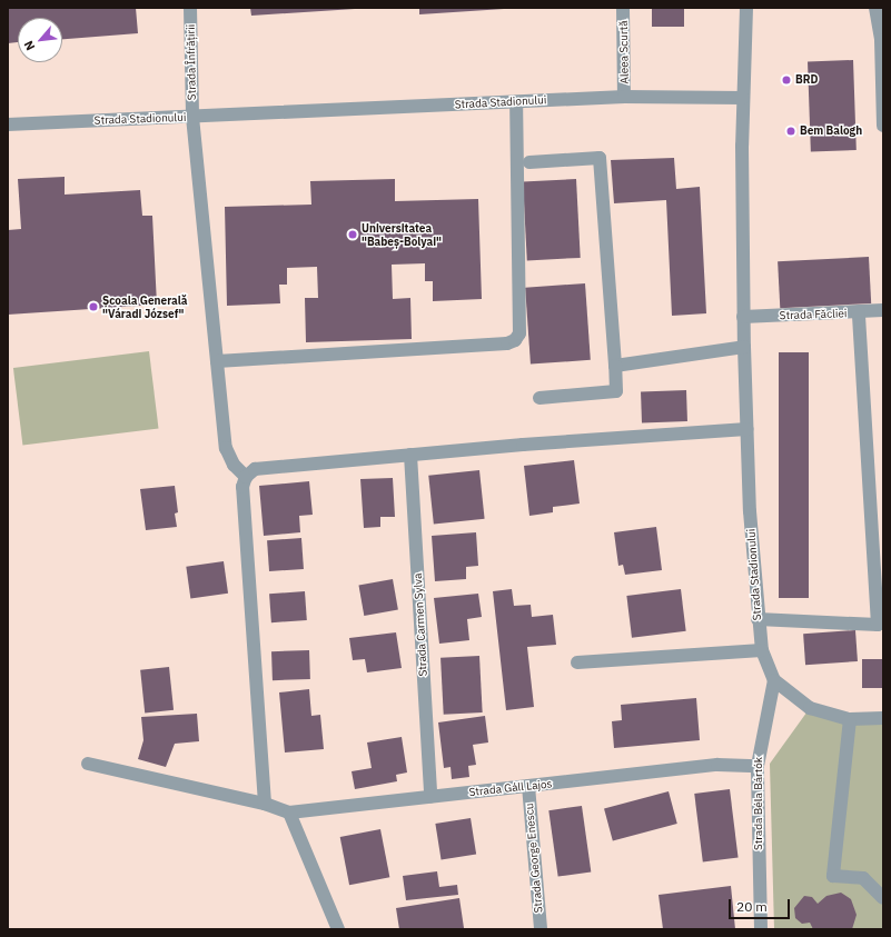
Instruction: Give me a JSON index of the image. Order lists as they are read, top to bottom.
{
  "streets": {
    "street": [
      "Aleea Scurtă",
      "Strada Înfrățirii",
      "Strada Stadionului",
      "Strada Făcliei",
      "Strada Carmen Sylva",
      "Strada Gáll Lajos",
      "Strada Béla Bártók",
      "Strada George Enescu"
    ]
  },
  "crossings": [
    ["Aleea Scurtă", "Strada Stadionului"],
    ["Strada Înfrățirii", "Strada Stadionului"],
    ["Strada Stadionului", "Strada Făcliei"],
    ["Strada Stadionului", "Strada Béla Bártók"],
    ["Strada Carmen Sylva", "Strada Gáll Lajos"],
    ["Strada Gáll Lajos", "Strada Béla Bártók"],
    ["Strada Gáll Lajos", "Strada George Enescu"]
  ],
  "places": [
    "BRD",
    "Bem Balogh",
    "Universitatea \"Babeș-Bolyai\"",
    "Școala Generală \"Váradi József\""
  ],
  "scale_bar": "20 m",
  "north": "bottom left"
}
